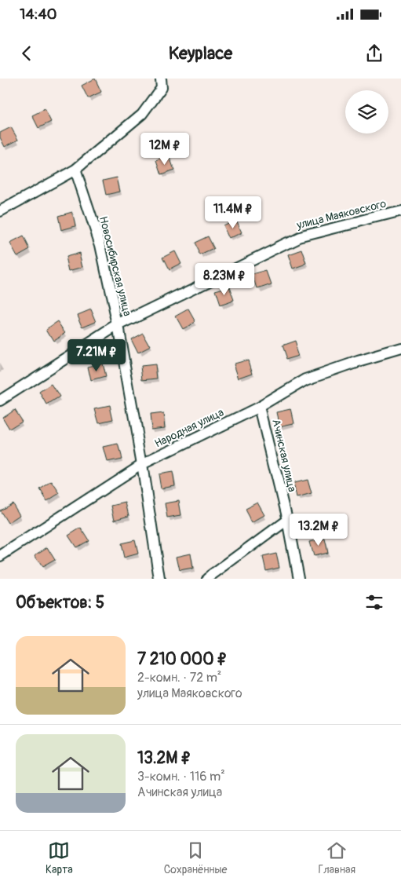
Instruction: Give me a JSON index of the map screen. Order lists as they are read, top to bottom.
{
  "streets": {
    "street": [
      "улица Маяковского",
      "Новосибирская улица",
      "Народная улица",
      "Ачинская улица"
    ]
  },
  "crossings": [
    ["улица Маяковского", "Новосибирская улица"],
    ["Новосибирская улица", "Народная улица"],
    ["Народная улица", "Ачинская улица"]
  ],
  "page": {
    "status": "14:40",
    "header": "Keyplace",
    "price": [
      "12M ₽",
      "11.4M ₽",
      "8.23M ₽",
      "7.21M ₽",
      "13.2M ₽"
    ],
    "heading": "Объектов: 5",
    "list": [
      {
        "name": "7 210 000 ₽",
        "note": "2-комн. · 72 m² · улица Маяковского"
      },
      {
        "name": "13.2M ₽",
        "note": "3-комн. · 116 m² · Ачинская улица"
      }
    ],
    "tabs": ["Карта", "Сохранённые", "Главная"]
  }
}
